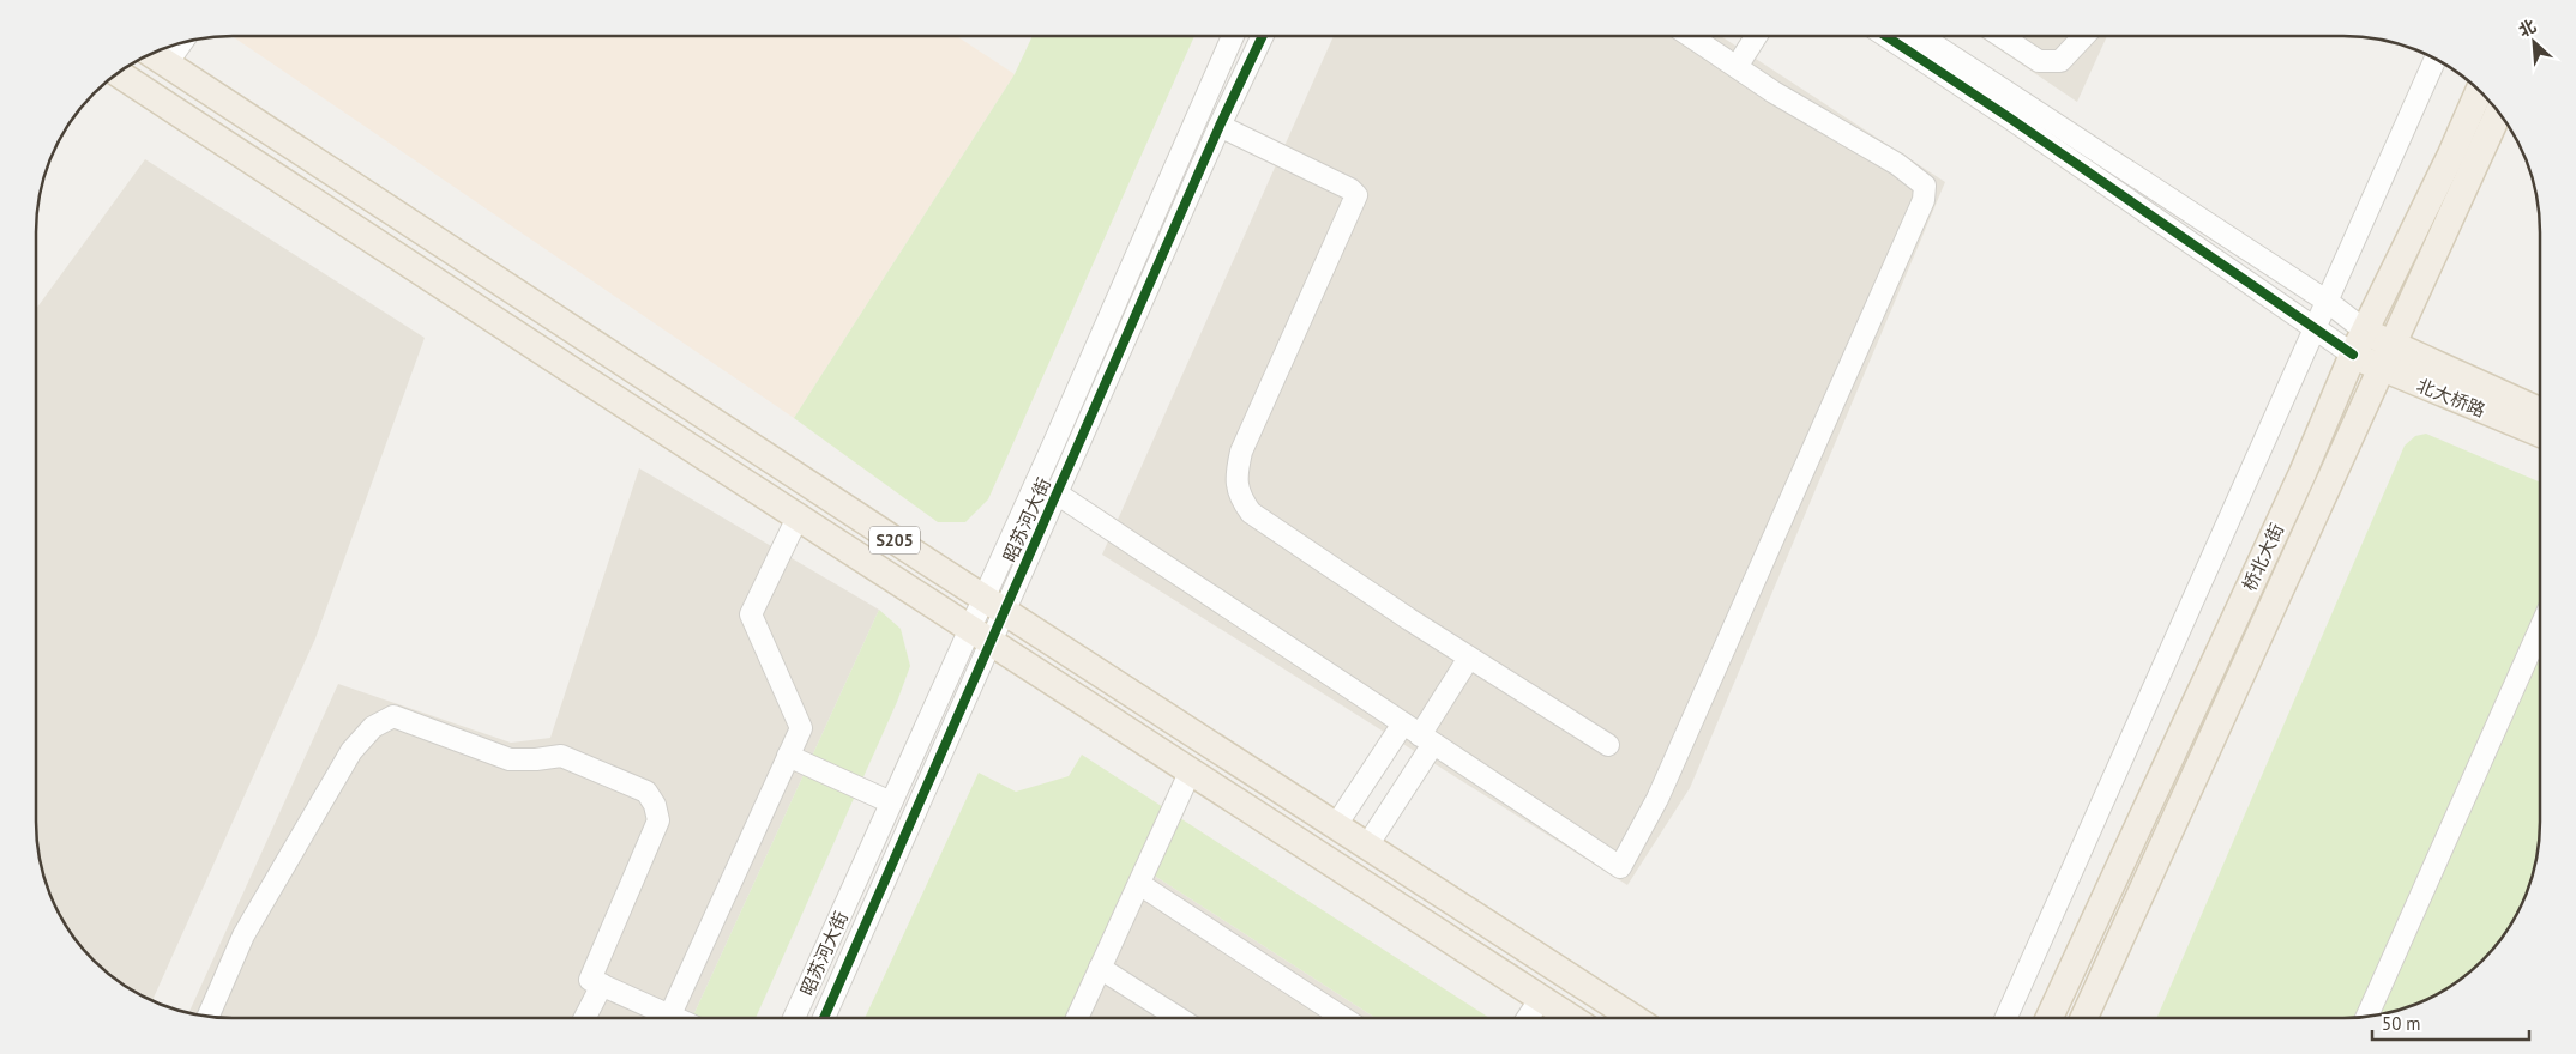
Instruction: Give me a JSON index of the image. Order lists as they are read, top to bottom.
{
  "streets": {
    "main road": ["北大桥路", "S205", "桥北大街"],
    "street": ["昭苏河大街"]
  },
  "crossings": [
    ["北大桥路", "桥北大街"],
    ["昭苏河大街", "S205"]
  ],
  "scale_bar": "50 m",
  "north": "top left"
}
